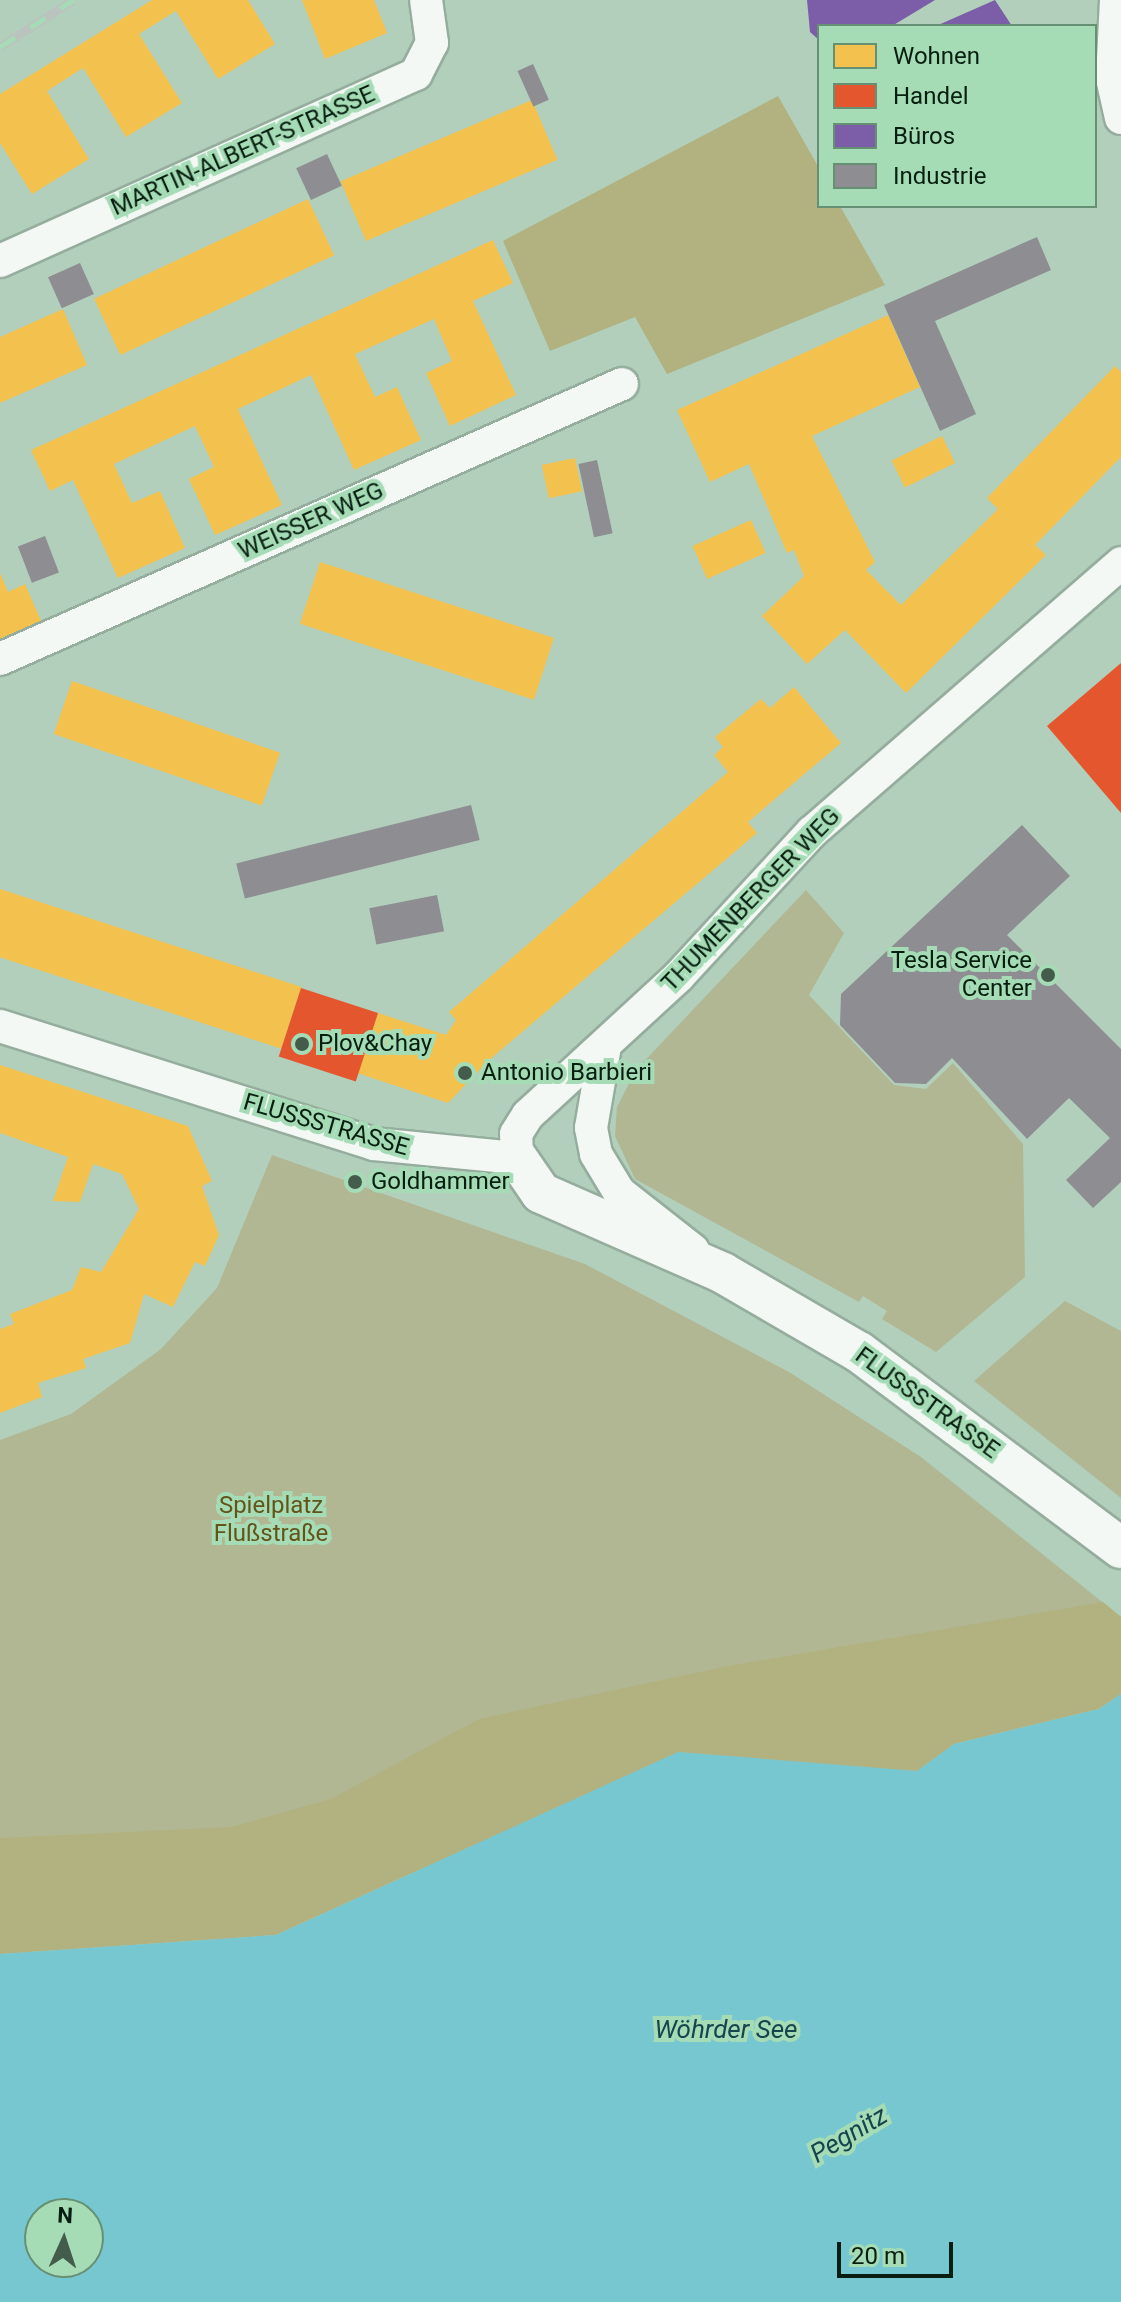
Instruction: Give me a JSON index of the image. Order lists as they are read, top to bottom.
{
  "streets": {
    "street": [
      "MARTIN-ALBERT-STRASSE",
      "WEISSER WEG",
      "THUMENBERGER WEG",
      "FLUSSSTRASSE"
    ]
  },
  "crossings": [
    ["THUMENBERGER WEG", "FLUSSSTRASSE"]
  ],
  "water": ["Wöhrder See", "Pegnitz"],
  "parks": ["Spielplatz Flußstraße"],
  "places": [
    "Tesla Service Center",
    "Plov&Chay",
    "Antonio Barbieri",
    "Goldhammer"
  ],
  "legend": [
    "Wohnen",
    "Handel",
    "Büros",
    "Industrie"
  ],
  "scale_bar": "20 m",
  "north": "top"
}
